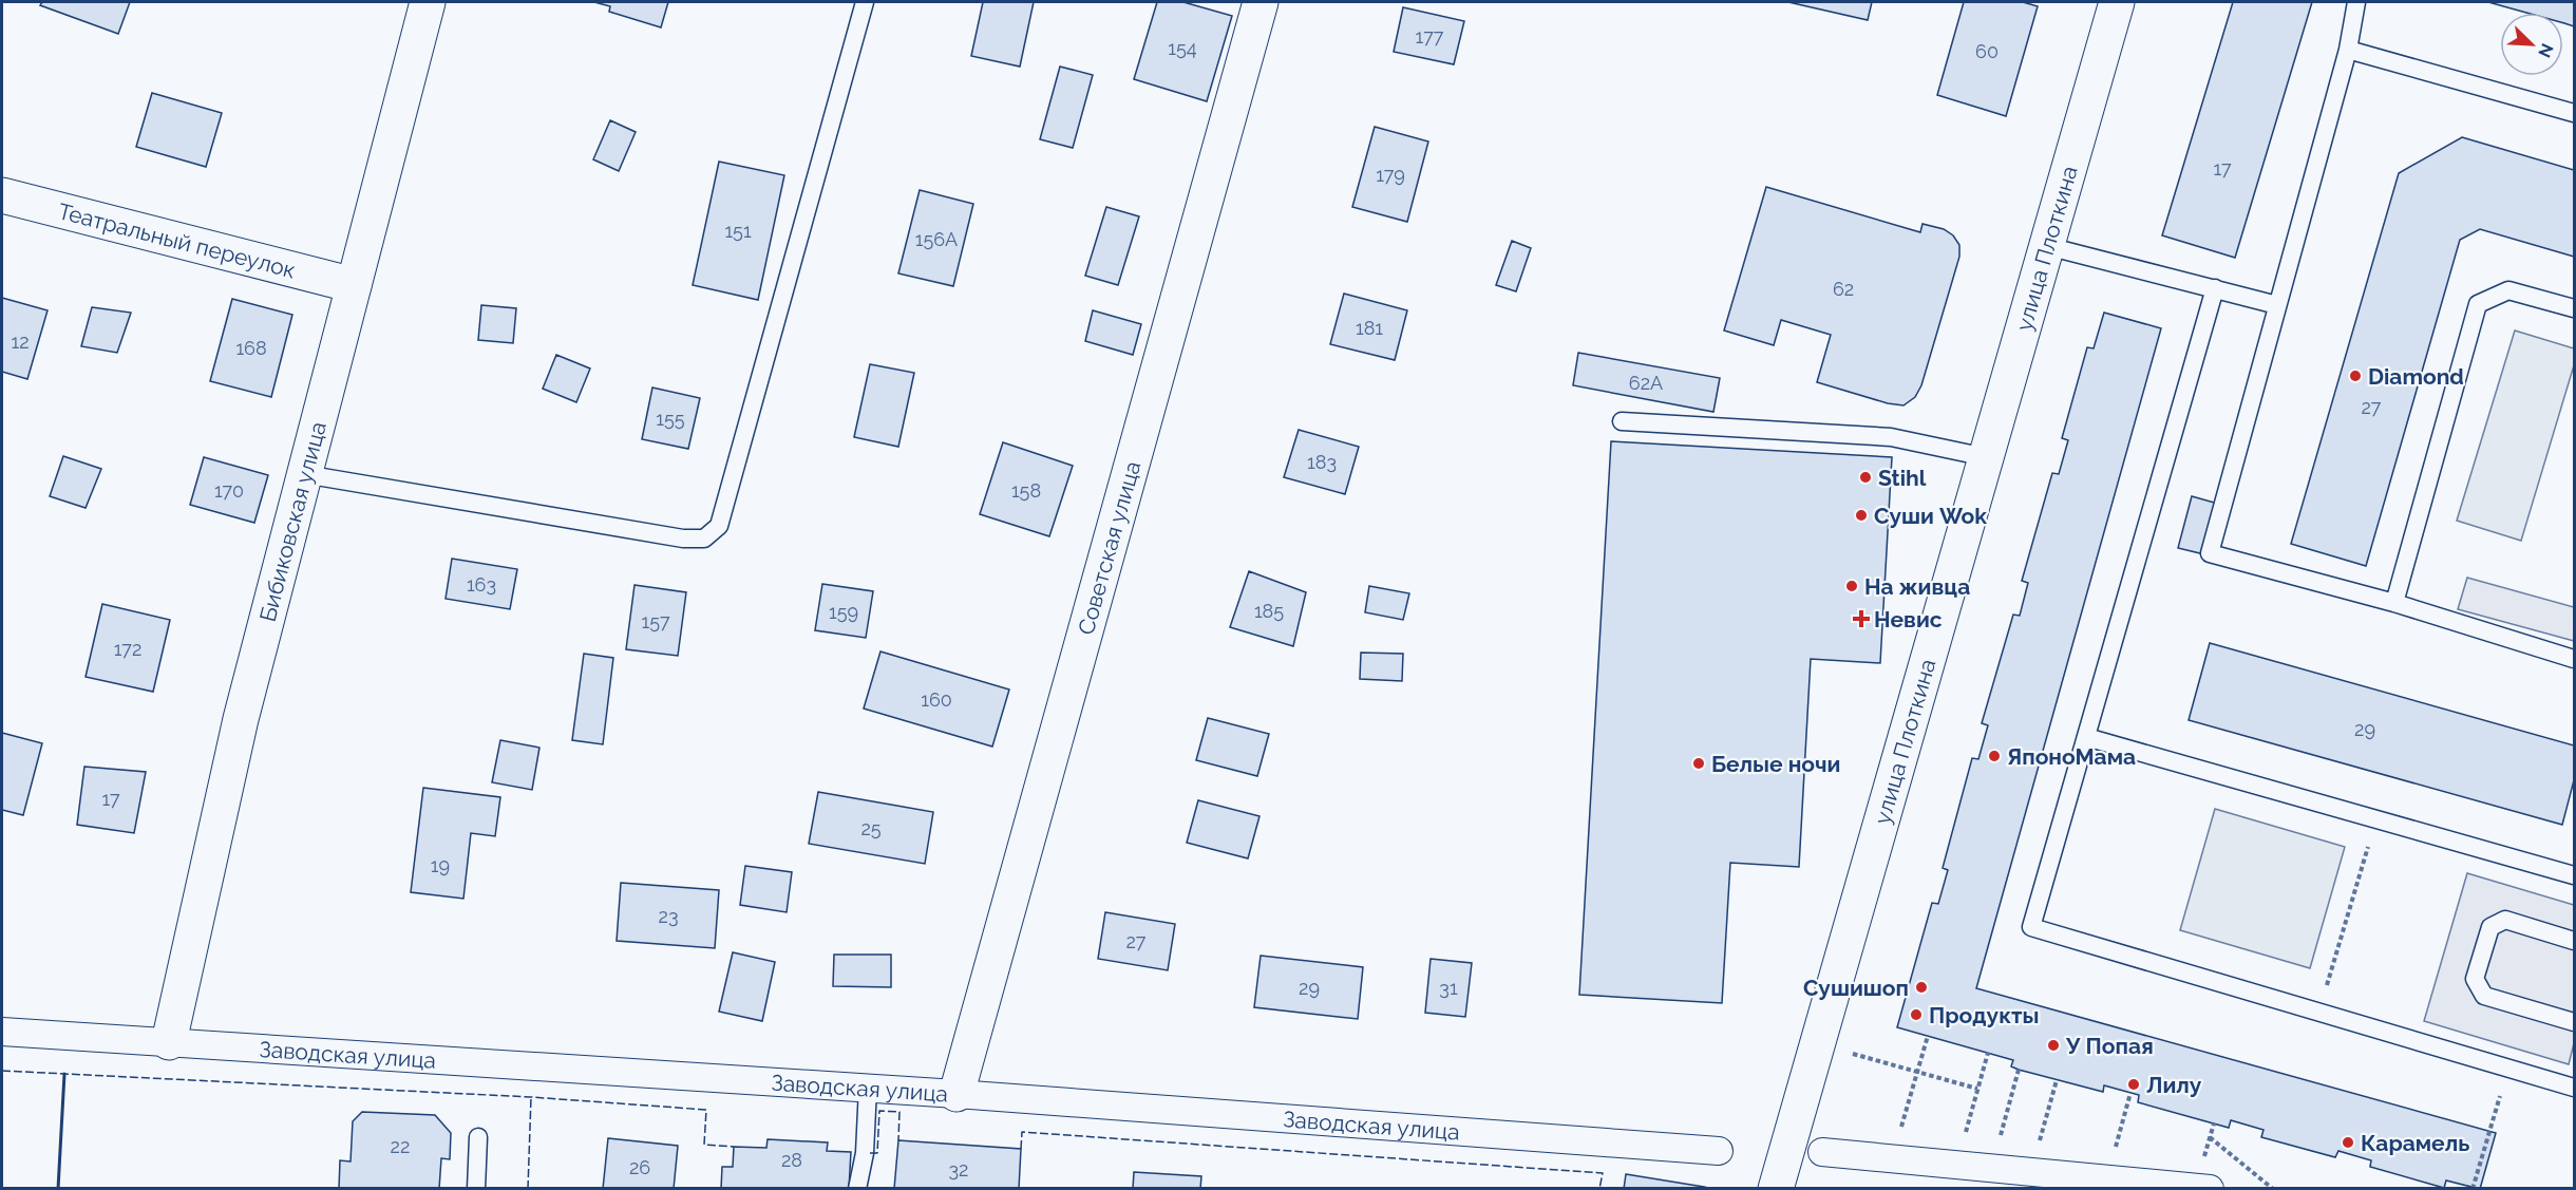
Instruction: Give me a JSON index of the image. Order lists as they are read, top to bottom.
{
  "streets": {
    "street": [
      "Театральный переулок",
      "улица Плоткина",
      "Бибиковская улица",
      "Советская улица",
      "Заводская улица"
    ]
  },
  "crossings": [
    ["Театральный переулок", "Бибиковская улица"],
    ["Бибиковская улица", "Заводская улица"],
    ["Советская улица", "Заводская улица"]
  ],
  "places": {
    "other": [
      "Diamond",
      "Stihl",
      "Суши Wok",
      "На живца",
      "ЯпоноМама",
      "Белые ночи",
      "Сушишоп",
      "Продукты",
      "У Попая",
      "Лилу",
      "Карамель"
    ],
    "health": ["Невис"]
  },
  "house_numbers": [
    "177",
    "154",
    "60",
    "17",
    "179",
    "151",
    "156А",
    "62",
    "181",
    "12",
    "168",
    "62А",
    "27",
    "155",
    "183",
    "170",
    "158",
    "163",
    "185",
    "159",
    "157",
    "172",
    "160",
    "29",
    "17",
    "25",
    "19",
    "23",
    "27",
    "29",
    "31",
    "22",
    "28",
    "26",
    "32"
  ],
  "north": "bottom right"
}
